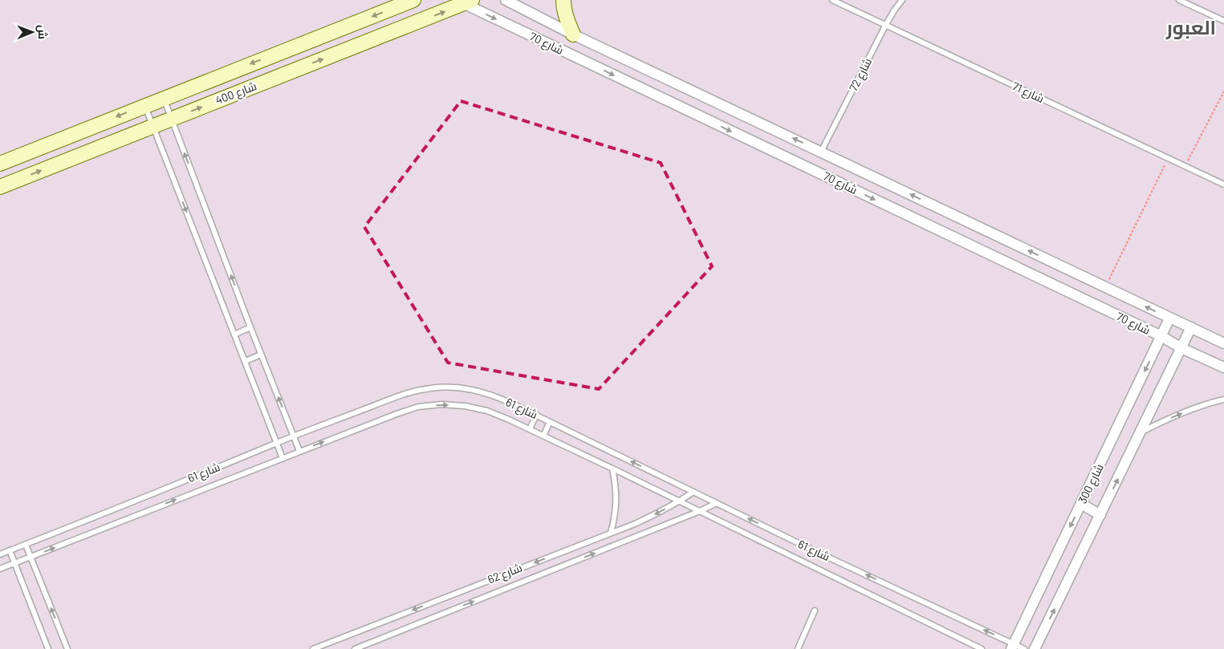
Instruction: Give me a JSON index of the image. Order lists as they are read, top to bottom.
{
  "streets": {
    "street": ["شارع 70", "شارع 400", "شارع 300"],
    "lane": [
      "شارع 72",
      "شارع 71",
      "شارع 61",
      "شارع 62"
    ]
  },
  "crossings": [
    ["شارع 70", "شارع 72"],
    ["شارع 70", "شارع 400"],
    ["شارع 70", "شارع 300"],
    ["شارع 72", "شارع 71"],
    ["شارع 61", "شارع 300"],
    ["شارع 61", "شارع 62"]
  ],
  "districts": ["العبور"],
  "north": "right"
}
